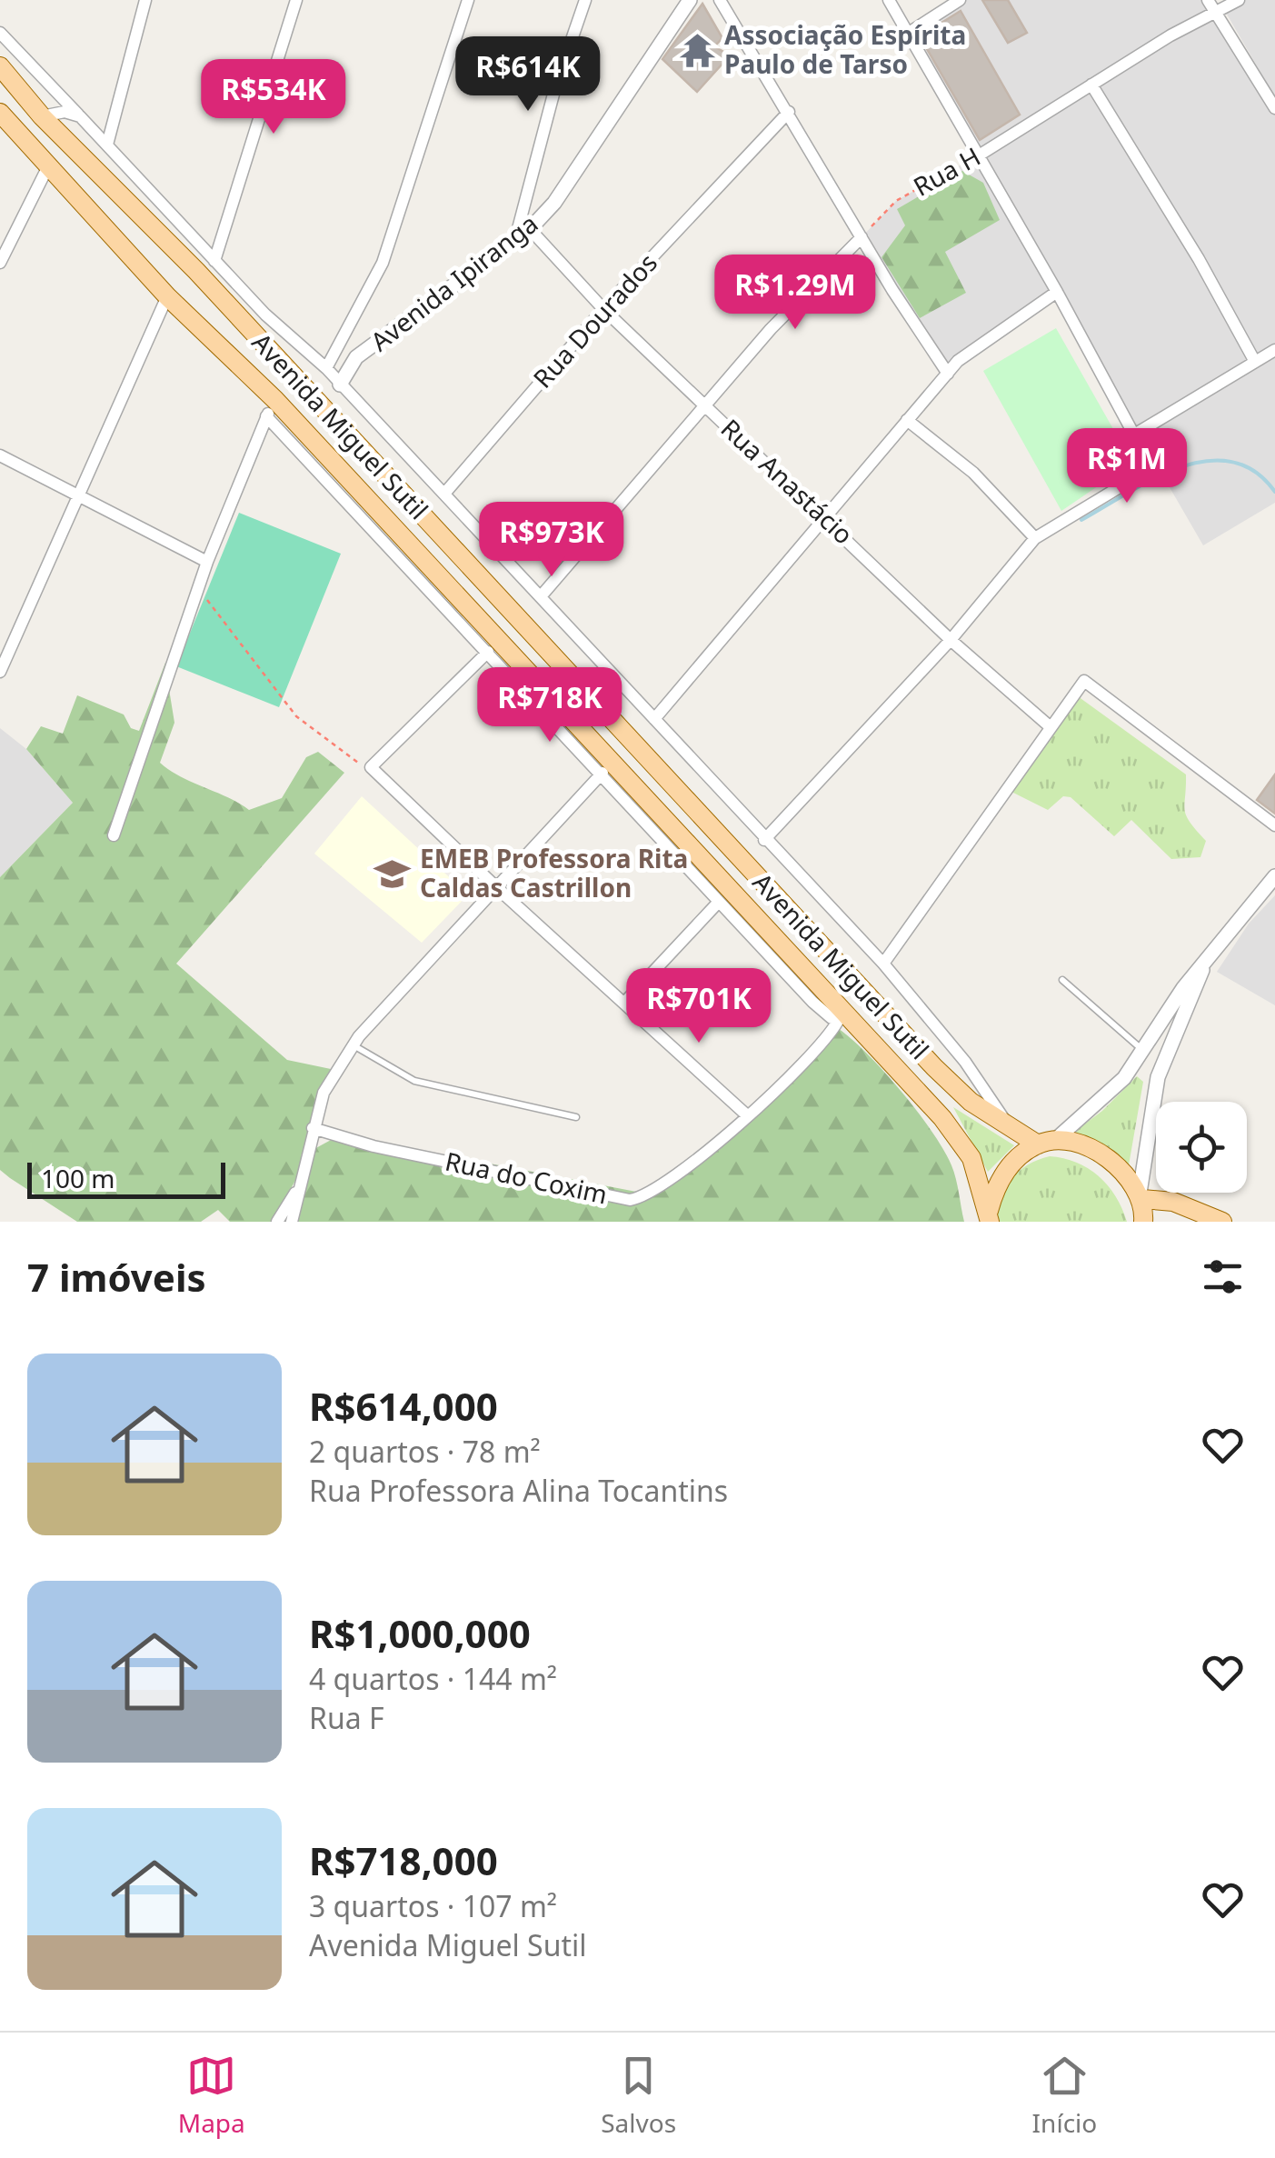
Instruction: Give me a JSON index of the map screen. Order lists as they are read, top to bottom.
{
  "streets": {
    "main road": ["Avenida Miguel Sutil"],
    "street": [
      "Rua H",
      "Avenida Ipiranga",
      "Rua Dourados",
      "Rua Anastácio",
      "Rua do Coxim"
    ]
  },
  "crossings": [
    ["Avenida Ipiranga", "Avenida Miguel Sutil"],
    ["Avenida Ipiranga", "Rua Anastácio"],
    ["Rua Dourados", "Avenida Miguel Sutil"],
    ["Rua Dourados", "Rua Anastácio"],
    ["Avenida Miguel Sutil", "Rua do Coxim"]
  ],
  "places": {
    "temple": ["Associação Espírita Paulo de Tarso"],
    "school or university": ["EMEB Professora Rita Caldas Castrillon"]
  },
  "scale_bar": "100 m",
  "page": {
    "price": [
      "R$614K",
      "R$534K",
      "R$1.29M",
      "R$1M",
      "R$973K",
      "R$718K",
      "R$701K"
    ],
    "scale": "100 m",
    "heading": "7 imóveis",
    "list": [
      {
        "name": "R$614,000",
        "note": "2 quartos · 78 m² · Rua Professora Alina Tocantins"
      },
      {
        "name": "R$1,000,000",
        "note": "4 quartos · 144 m² · Rua F"
      },
      {
        "name": "R$718,000",
        "note": "3 quartos · 107 m² · Avenida Miguel Sutil"
      }
    ],
    "tabs": ["Mapa", "Salvos", "Início"]
  }
}
